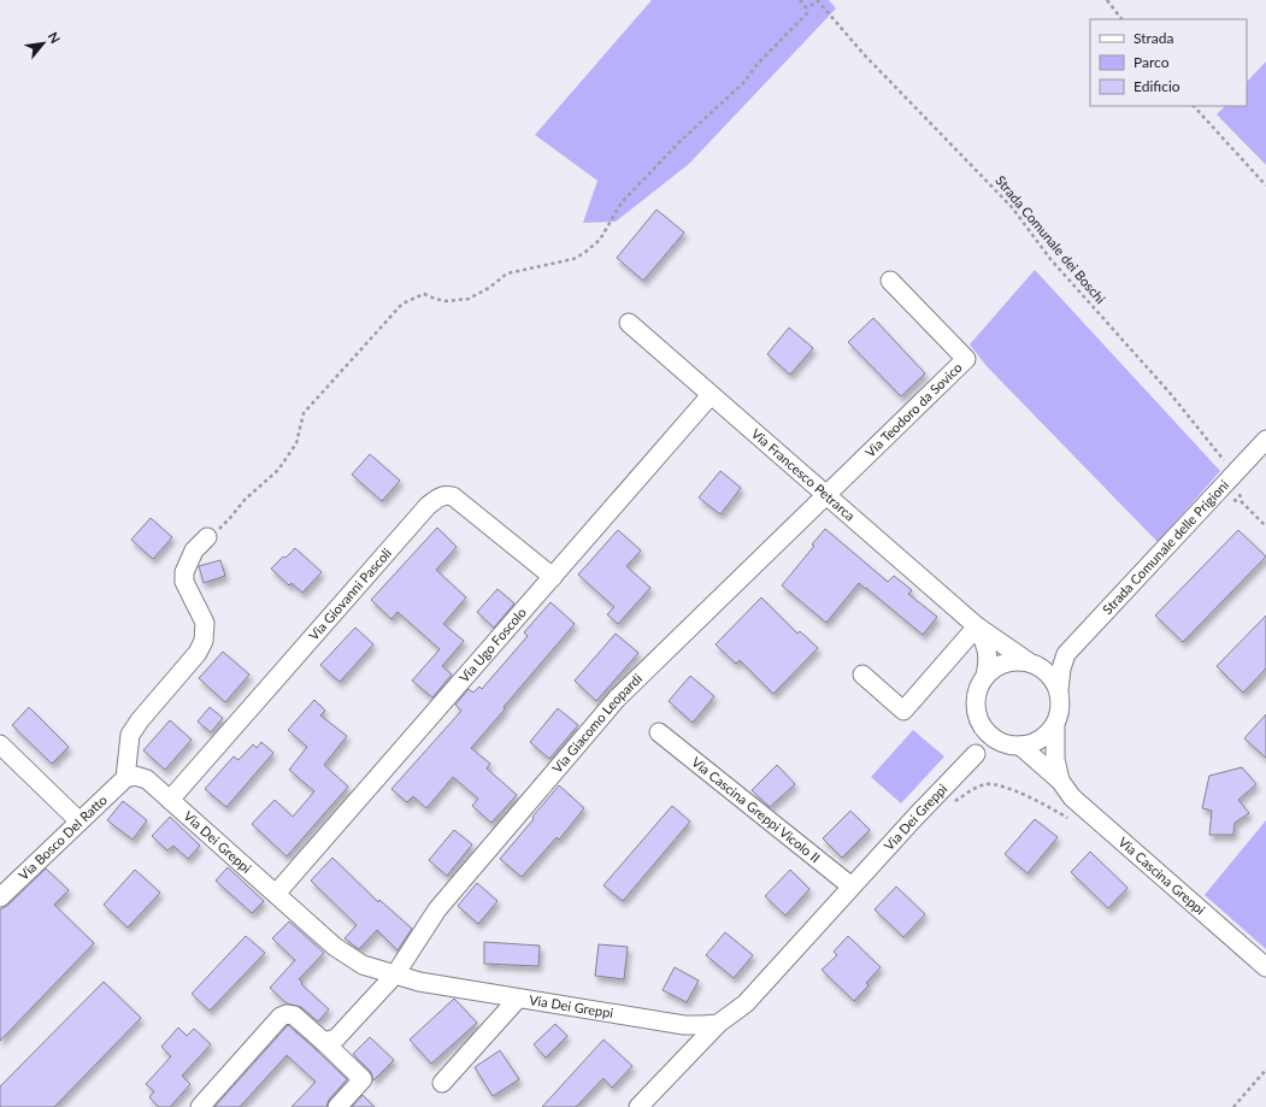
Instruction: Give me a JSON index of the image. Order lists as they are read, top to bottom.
{
  "streets": {
    "street": [
      "Via Teodoro da Sovico",
      "Via Francesco Petrarca",
      "Strada Comunale delle Prigioni",
      "Via Giovanni Pascoli",
      "Via Ugo Foscolo",
      "Via Giacomo Leopardi",
      "Via Cascina Greppi Vicolo II",
      "Via Dei Greppi",
      "Via Bosco Del Ratto",
      "Via Cascina Greppi"
    ],
    "path": ["Strada Comunale dei Boschi"]
  },
  "crossings": [
    ["Strada Comunale dei Boschi", "Strada Comunale delle Prigioni"],
    ["Via Teodoro da Sovico", "Via Francesco Petrarca"],
    ["Via Teodoro da Sovico", "Via Giacomo Leopardi"],
    ["Via Francesco Petrarca", "Via Ugo Foscolo"],
    ["Via Francesco Petrarca", "Via Giacomo Leopardi"],
    ["Via Giovanni Pascoli", "Via Ugo Foscolo"],
    ["Via Giovanni Pascoli", "Via Dei Greppi"],
    ["Via Ugo Foscolo", "Via Dei Greppi"],
    ["Via Giacomo Leopardi", "Via Dei Greppi"],
    ["Via Cascina Greppi Vicolo II", "Via Dei Greppi"],
    ["Via Dei Greppi", "Via Bosco Del Ratto"]
  ],
  "legend": ["Strada", "Parco", "Edificio"],
  "north": "top right"
}
